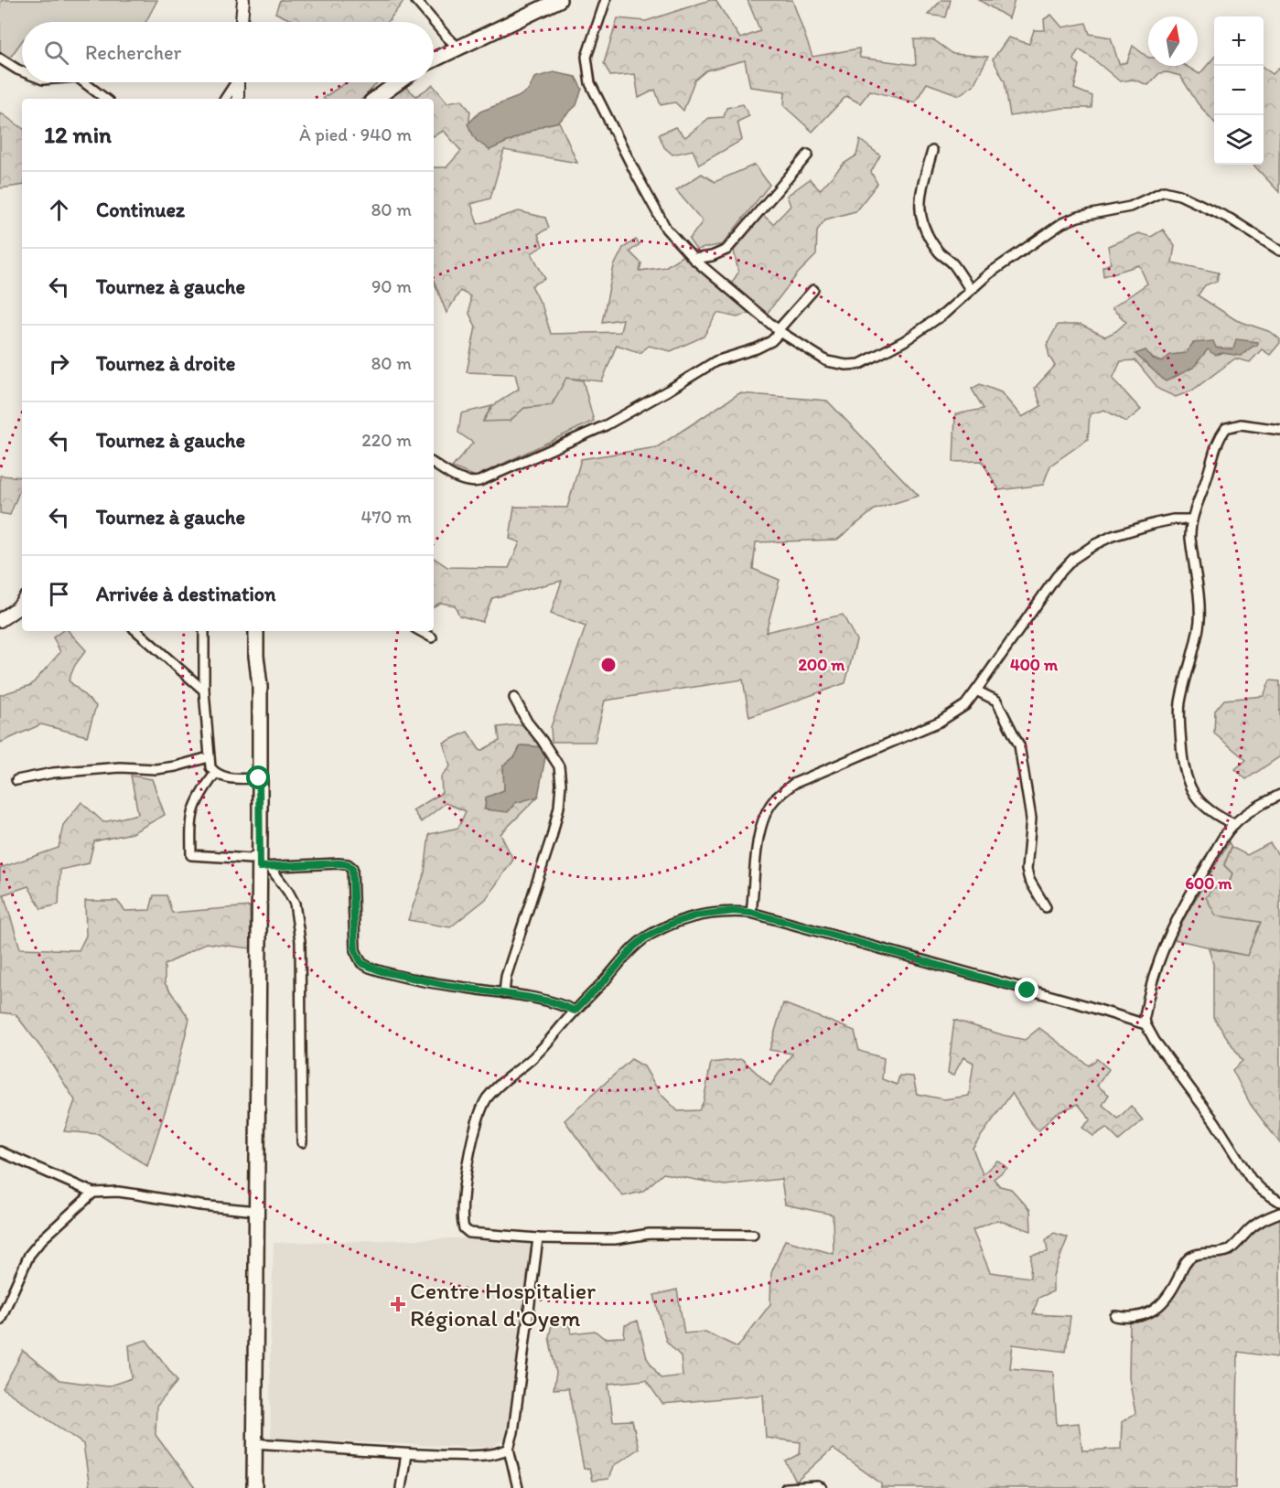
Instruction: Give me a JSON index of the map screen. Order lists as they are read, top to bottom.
{
  "places": {
    "health": ["Centre Hospitalier Régional d'Oyem"]
  },
  "north": "top",
  "page": {
    "map_buttons": ["+", "−"],
    "search": "Rechercher",
    "heading": ["12 min", "À pied · 940 m"],
    "list": [
      ["Continuez", "80 m"],
      ["Tournez à gauche", "90 m"],
      ["Tournez à droite", "80 m"],
      ["Tournez à gauche", "220 m"],
      ["Tournez à gauche", "470 m"],
      "Arrivée à destination"
    ]
  },
  "rings": ["200 m", "400 m", "600 m"]
}
